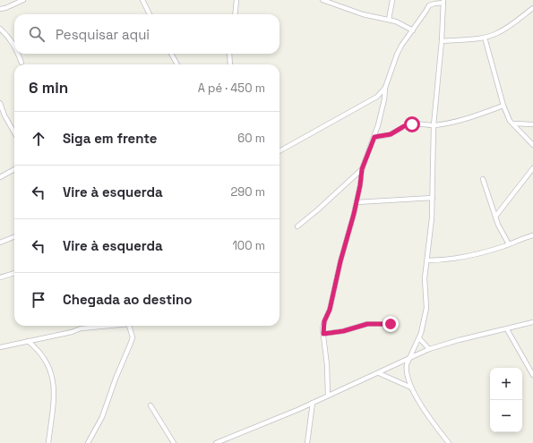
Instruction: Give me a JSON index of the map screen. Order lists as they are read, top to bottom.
{
  "page": {
    "search": "Pesquisar aqui",
    "heading": ["6 min", "A pé · 450 m"],
    "list": [
      ["Siga em frente", "60 m"],
      ["Vire à esquerda", "290 m"],
      ["Vire à esquerda", "100 m"],
      "Chegada ao destino"
    ],
    "map_buttons": ["+", "−"]
  }
}
